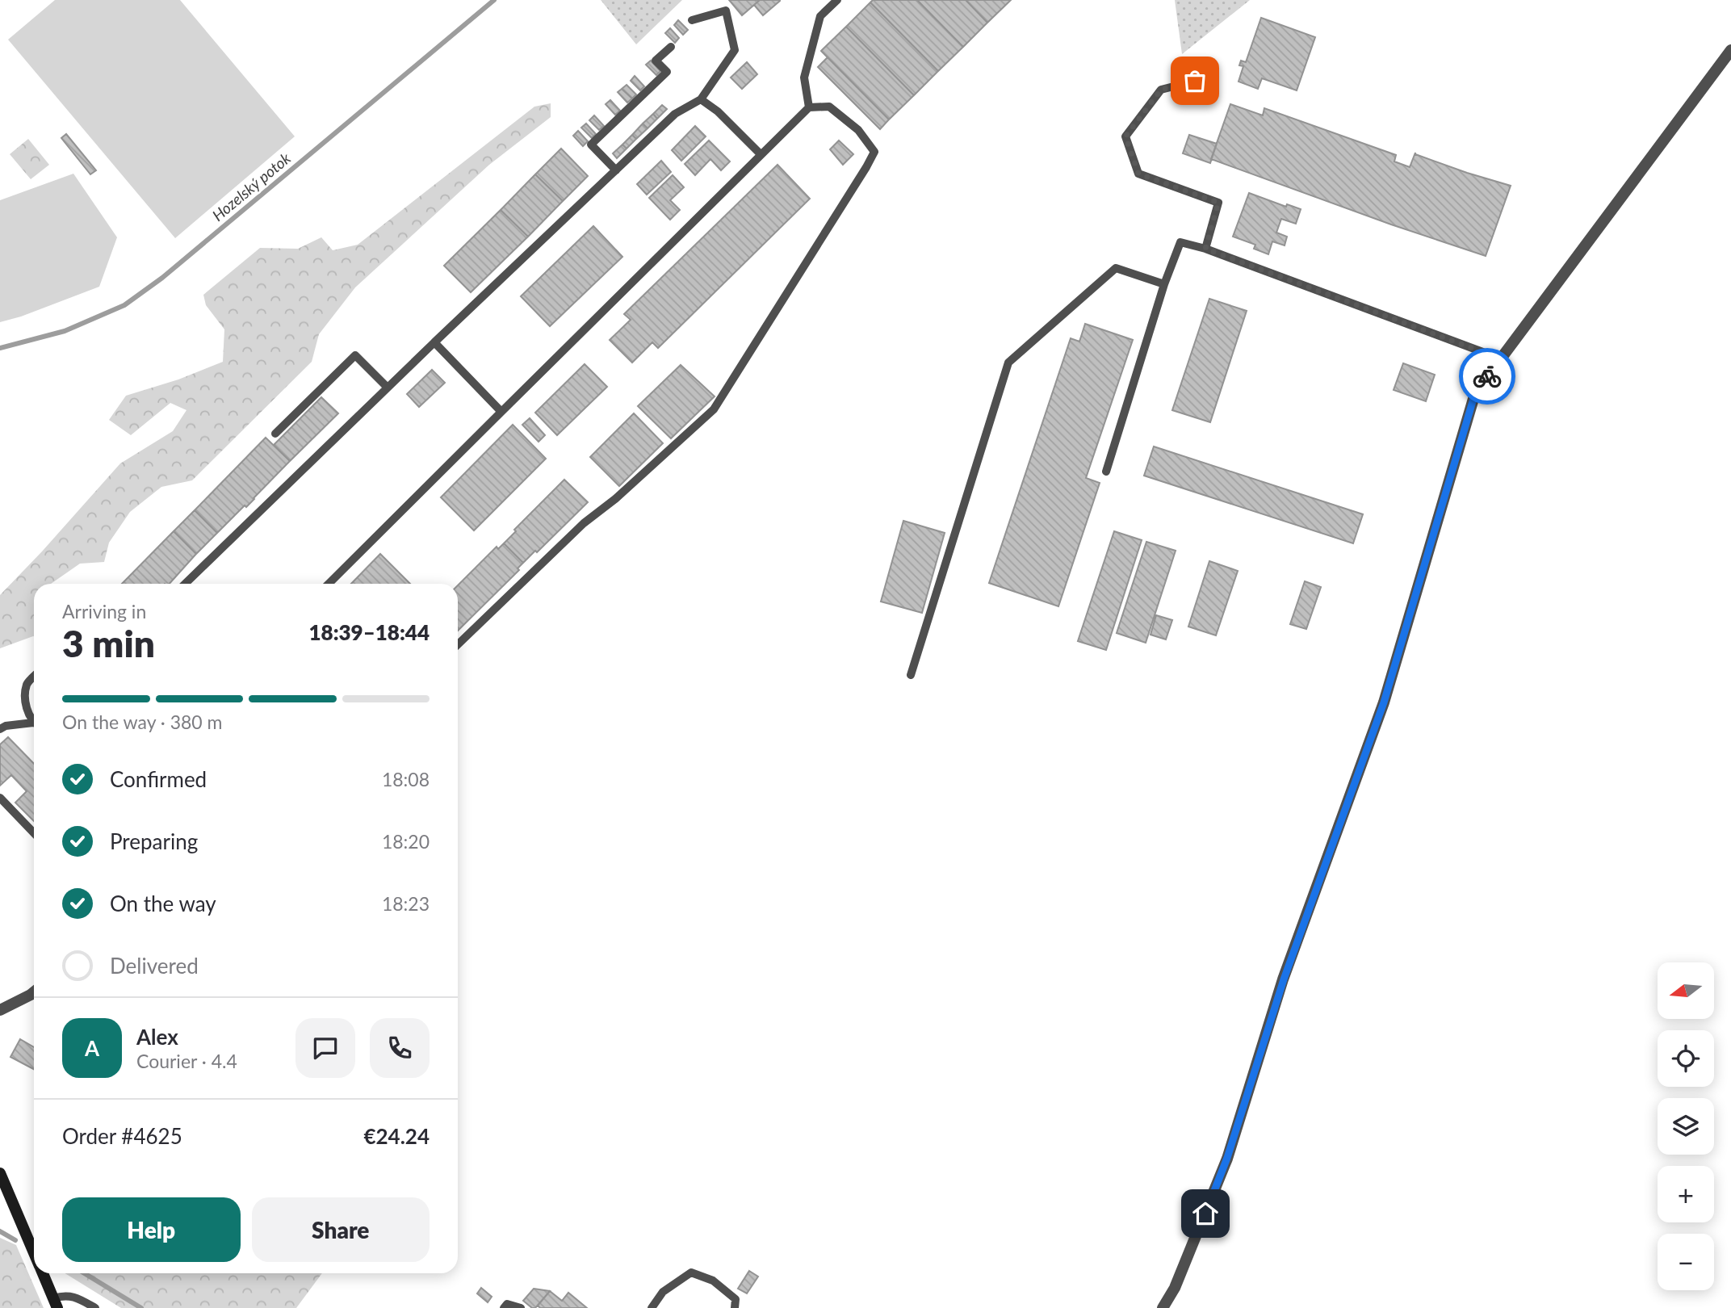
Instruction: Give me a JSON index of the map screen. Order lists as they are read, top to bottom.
{
  "water": ["Hozelský potok"],
  "north": "left",
  "page": {
    "heading": ["3 min", "Arriving in", "18:39–18:44"],
    "panel": [
      "Alex",
      "Courier · 4.4",
      "Order #4625",
      "€24.24"
    ],
    "bar": "On the way · 380 m",
    "list": [
      ["Confirmed", "18:08"],
      ["Preparing", "18:20"],
      ["On the way", "18:23"],
      "Delivered"
    ],
    "map_buttons": ["+", "−"],
    "round": "A",
    "buttons": ["Help", "Share"]
  }
}
